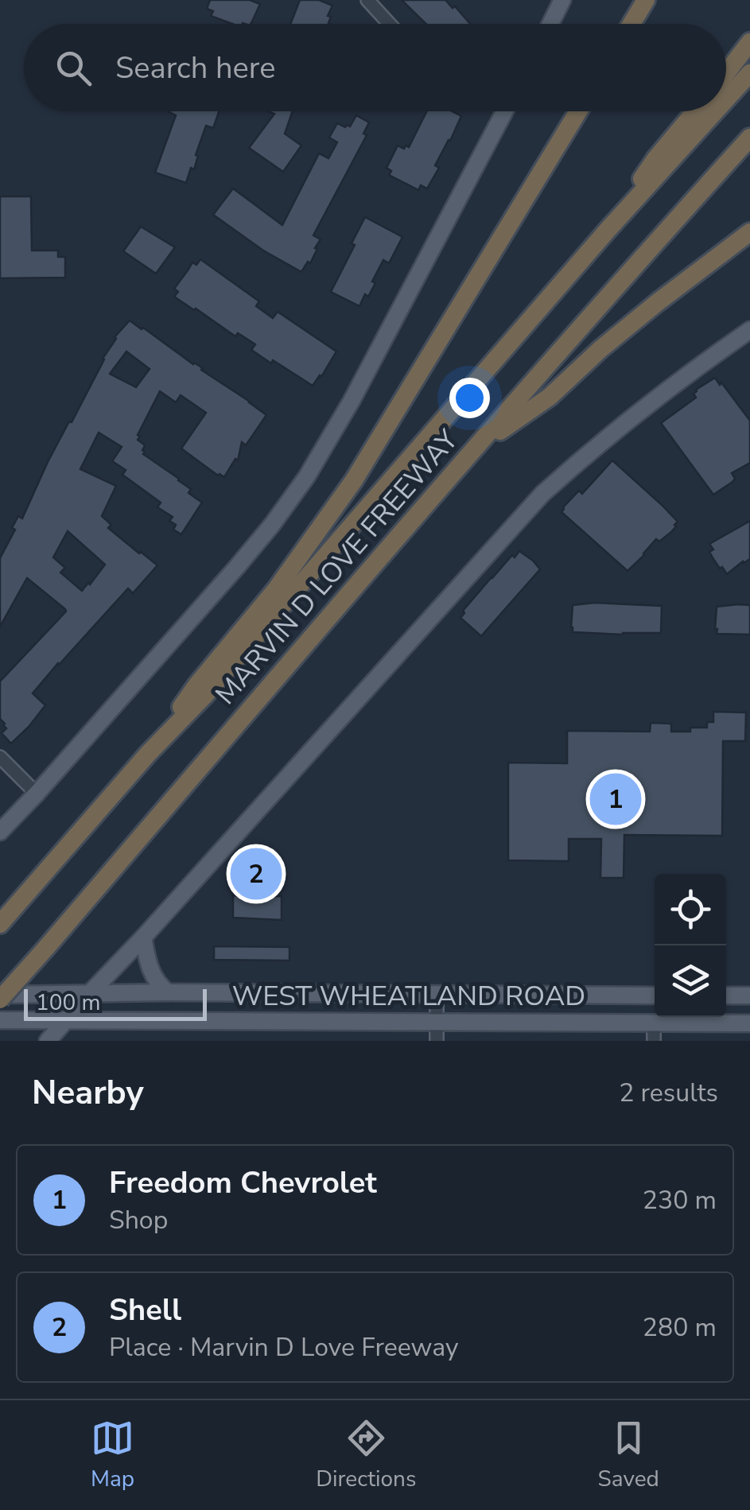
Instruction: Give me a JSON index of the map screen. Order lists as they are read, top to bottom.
{
  "streets": {
    "highway": ["MARVIN D LOVE FREEWAY"],
    "main road": ["WEST WHEATLAND ROAD"]
  },
  "crossings": [
    ["MARVIN D LOVE FREEWAY", "WEST WHEATLAND ROAD"]
  ],
  "scale_bar": "100 m",
  "page": {
    "search": "Search here",
    "pins": ["1", "2"],
    "scale": "100 m",
    "heading": ["Nearby", "2 results"],
    "list": [
      {
        "mark": "1",
        "name": "Freedom Chevrolet",
        "note": "Shop",
        "value": "230 m"
      },
      {
        "mark": "2",
        "name": "Shell",
        "note": "Place · Marvin D Love Freeway",
        "value": "280 m"
      }
    ],
    "nav": ["Map", "Directions", "Saved"]
  }
}
